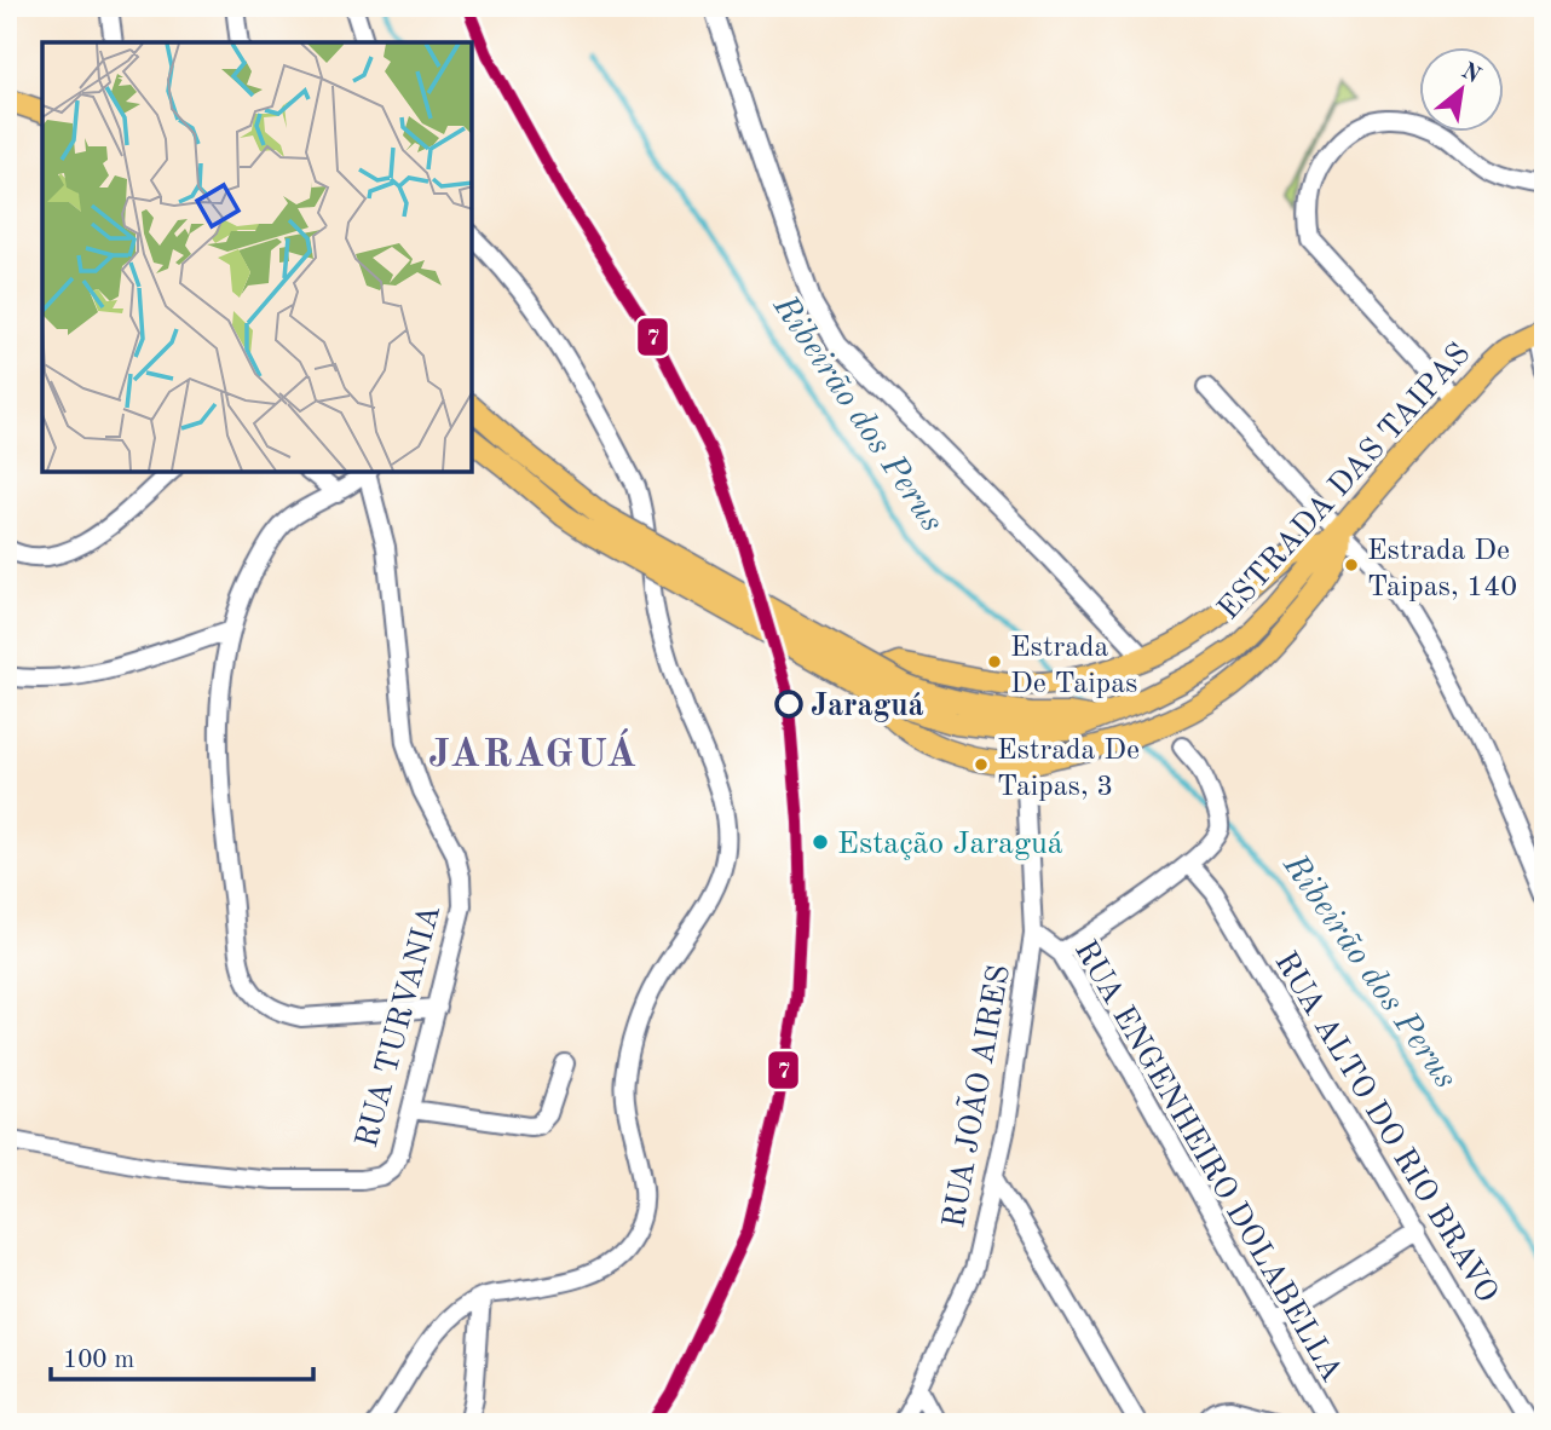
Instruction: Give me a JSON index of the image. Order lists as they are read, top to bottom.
{
  "streets": {
    "main road": ["ESTRADA DAS TAIPAS"],
    "street": [
      "RUA TURVANIA",
      "RUA JOÃO AIRES",
      "RUA ALTO DO RIO BRAVO",
      "RUA ENGENHEIRO DOLABELLA"
    ]
  },
  "crossings": [
    ["RUA JOÃO AIRES", "RUA ENGENHEIRO DOLABELLA"]
  ],
  "districts": ["JARAGUÁ"],
  "water": ["Ribeirão dos Perus"],
  "places": [
    "Estrada De Taipas, 140",
    "Estrada De Taipas",
    "Jaraguá",
    "Estrada De Taipas, 3",
    "Estação Jaraguá"
  ],
  "lines": ["transit line 7"],
  "scale_bar": "100 m",
  "north": "top right"
}
